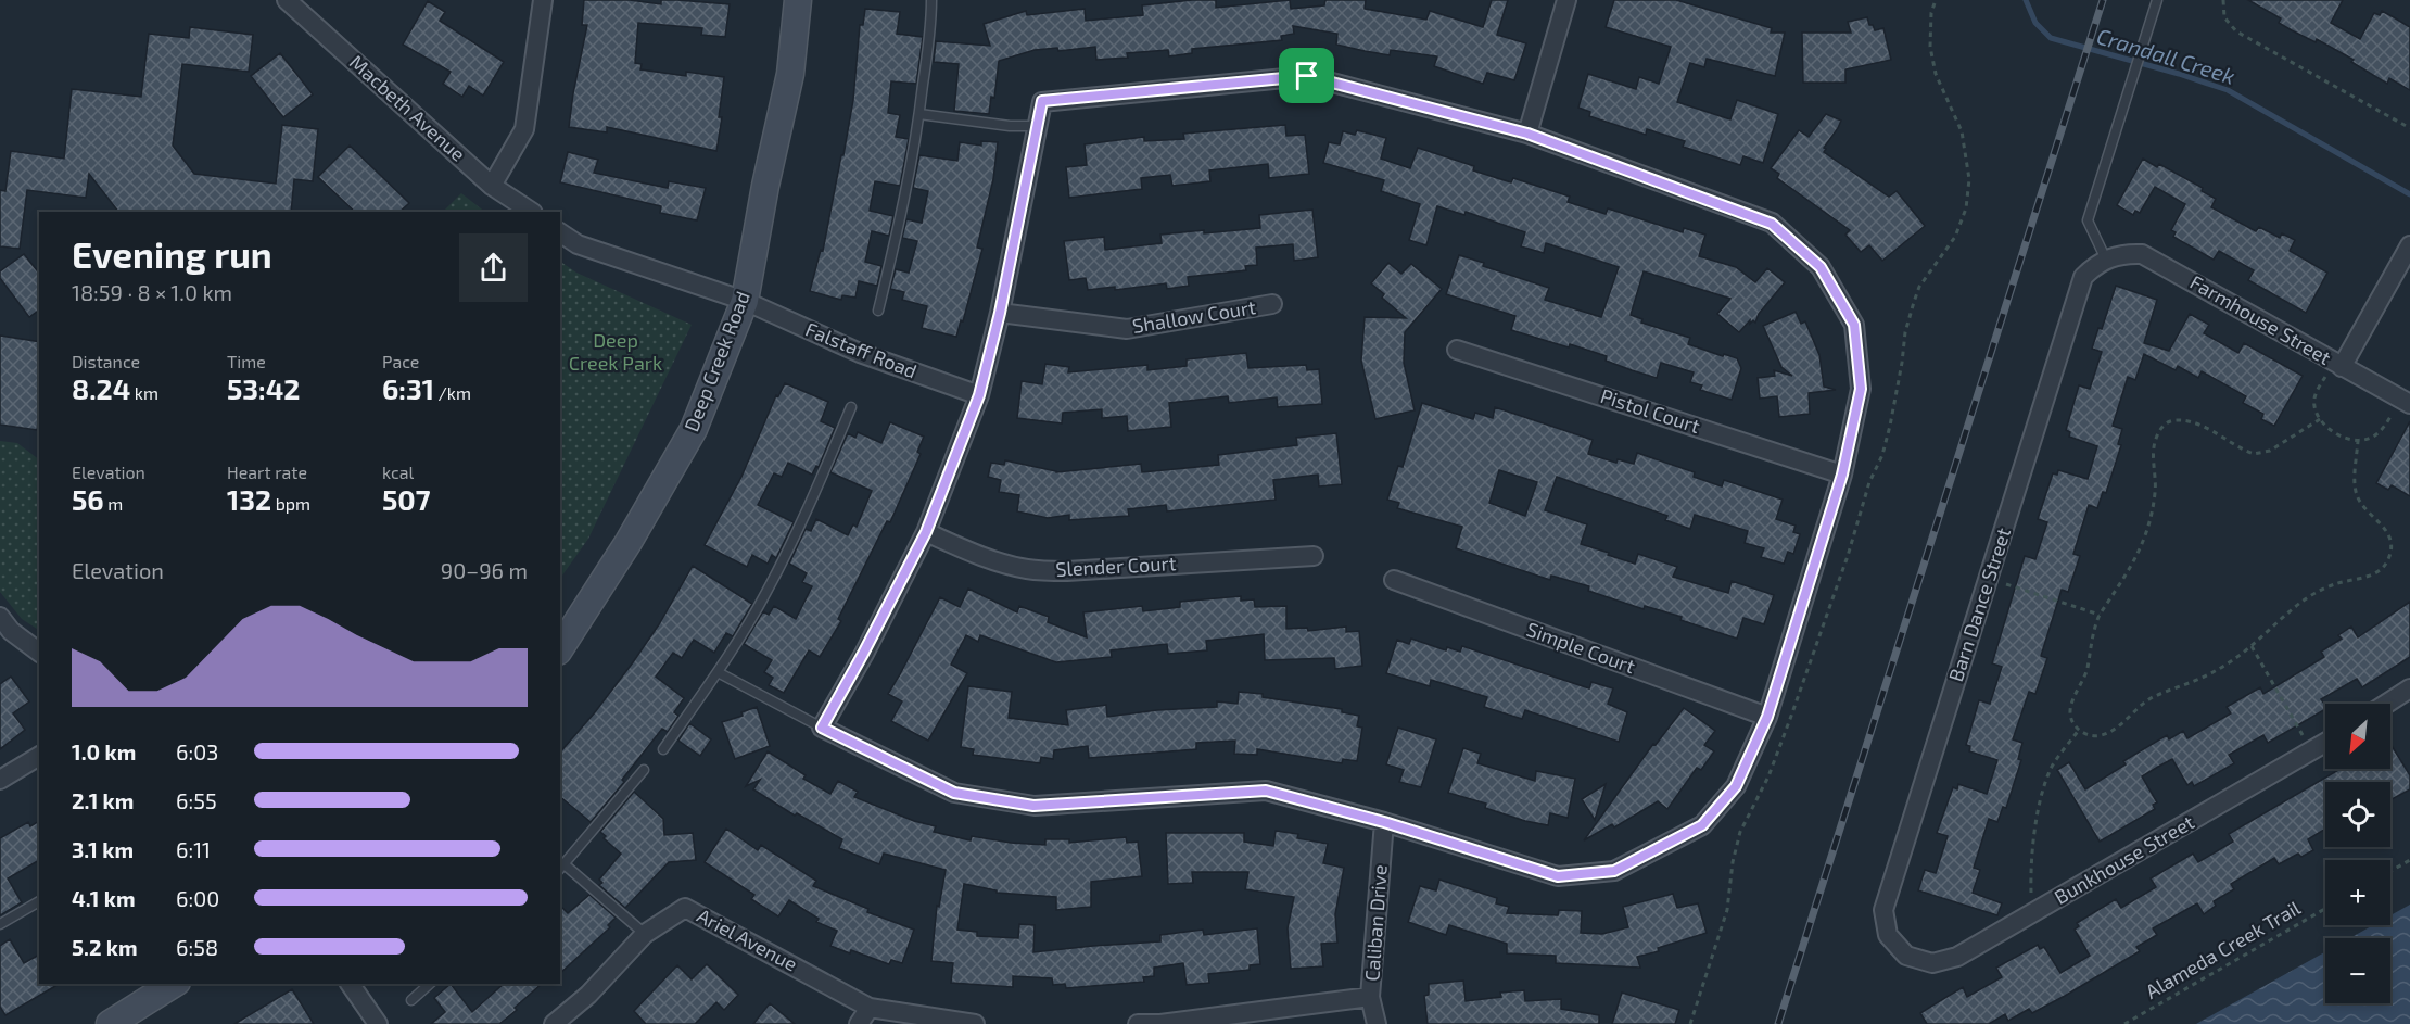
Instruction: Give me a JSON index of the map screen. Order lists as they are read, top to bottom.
{
  "streets": {
    "street": [
      "Macbeth Avenue",
      "Shallow Court",
      "Farmhouse Street",
      "Falstaff Road",
      "Deep Creek Road",
      "Pistol Court",
      "Slender Court",
      "Barn Dance Street",
      "Simple Court",
      "Bunkhouse Street",
      "Caliban Drive",
      "Ariel Avenue"
    ],
    "path": ["Alameda Creek Trail"]
  },
  "crossings": [
    ["Farmhouse Street", "Barn Dance Street"],
    ["Falstaff Road", "Deep Creek Road"],
    ["Barn Dance Street", "Bunkhouse Street"]
  ],
  "water": ["Crandall Creek"],
  "parks": ["Deep Creek Park"],
  "north": "bottom left",
  "page": {
    "heading": ["Evening run", "18:59 · 8 × 1.0 km"],
    "stats": [
      ["Distance", "8.24 km"],
      ["Time", "53:42"],
      ["Pace", "6:31 /km"],
      ["Elevation", "56 m"],
      ["Heart rate", "132 bpm"],
      ["kcal", "507"]
    ],
    "chart": ["Elevation", "90–96 m"],
    "map_buttons": ["+", "−"],
    "list": [
      {
        "name": "1.0 km",
        "note": "6:03"
      },
      {
        "name": "2.1 km",
        "note": "6:55"
      },
      {
        "name": "3.1 km",
        "note": "6:11"
      },
      {
        "name": "4.1 km",
        "note": "6:00"
      },
      {
        "name": "5.2 km",
        "note": "6:58"
      }
    ]
  }
}
